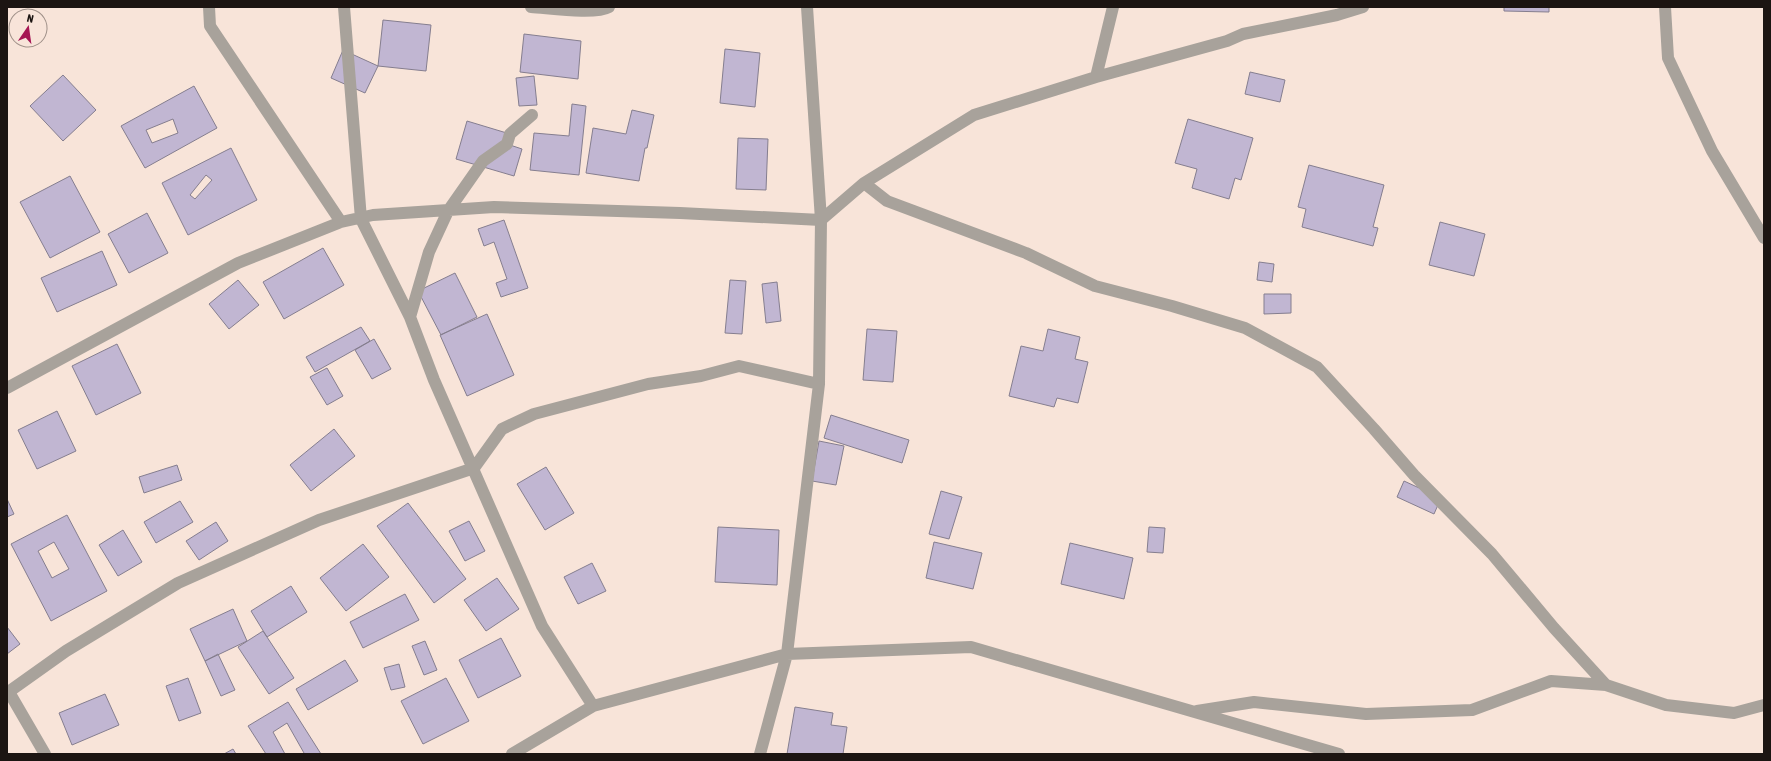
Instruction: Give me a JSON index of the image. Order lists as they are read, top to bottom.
{
  "north": "top"
}
